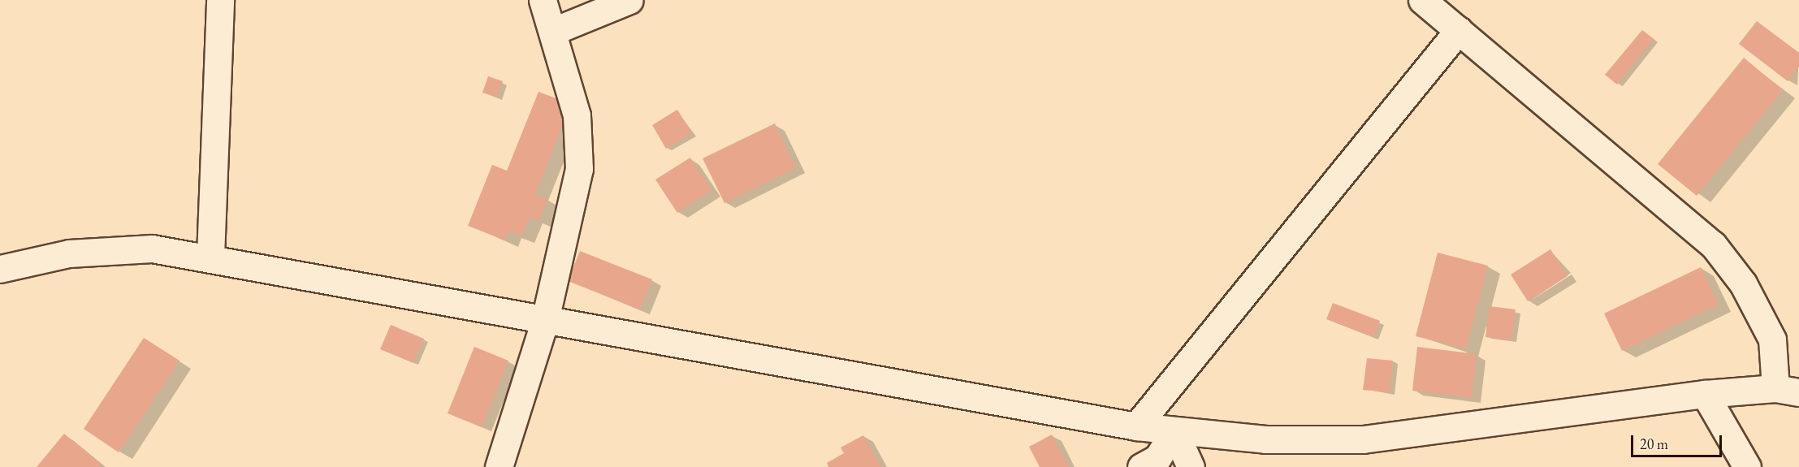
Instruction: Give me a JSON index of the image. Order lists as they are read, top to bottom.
{
  "scale_bar": "20 m"
}
